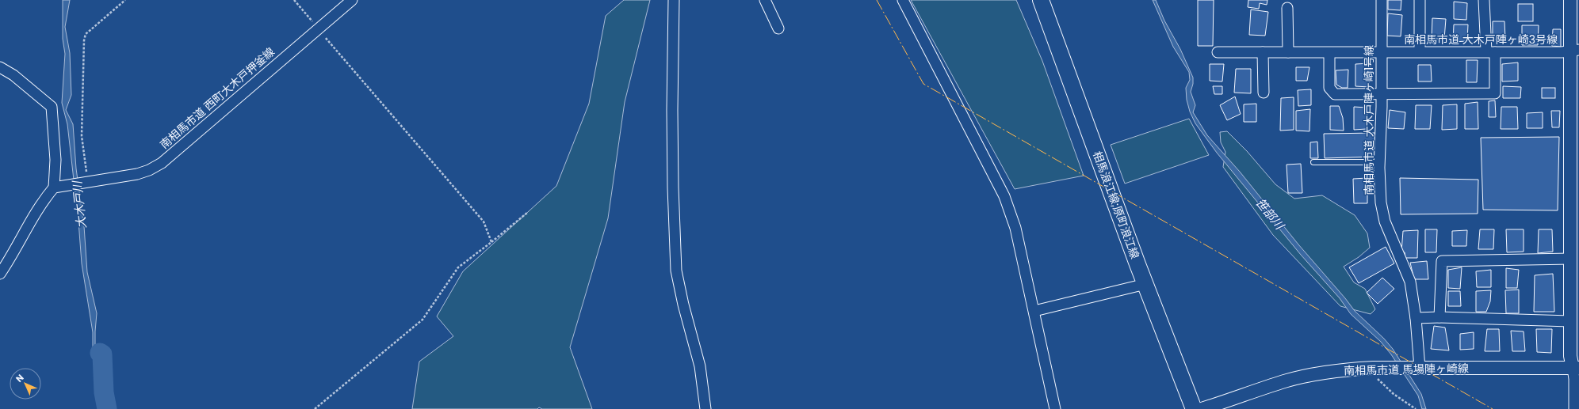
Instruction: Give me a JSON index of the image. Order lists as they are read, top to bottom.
{
  "streets": {
    "main road": ["相馬浪江線;原町浪江線"],
    "street": [
      "南相馬市道 大木戸陣ヶ崎3号線",
      "南相馬市道 西町大木戸押釜線",
      "南相馬市道 大木戸陣ヶ崎1号線",
      "南相馬市道 馬場陣ヶ崎線"
    ]
  },
  "crossings": [
    ["南相馬市道 大木戸陣ヶ崎3号線", "南相馬市道 大木戸陣ヶ崎1号線"],
    ["南相馬市道 大木戸陣ヶ崎1号線", "南相馬市道 馬場陣ヶ崎線"]
  ],
  "water": ["大木戸川", "笹部川"],
  "north": "top left"
}
